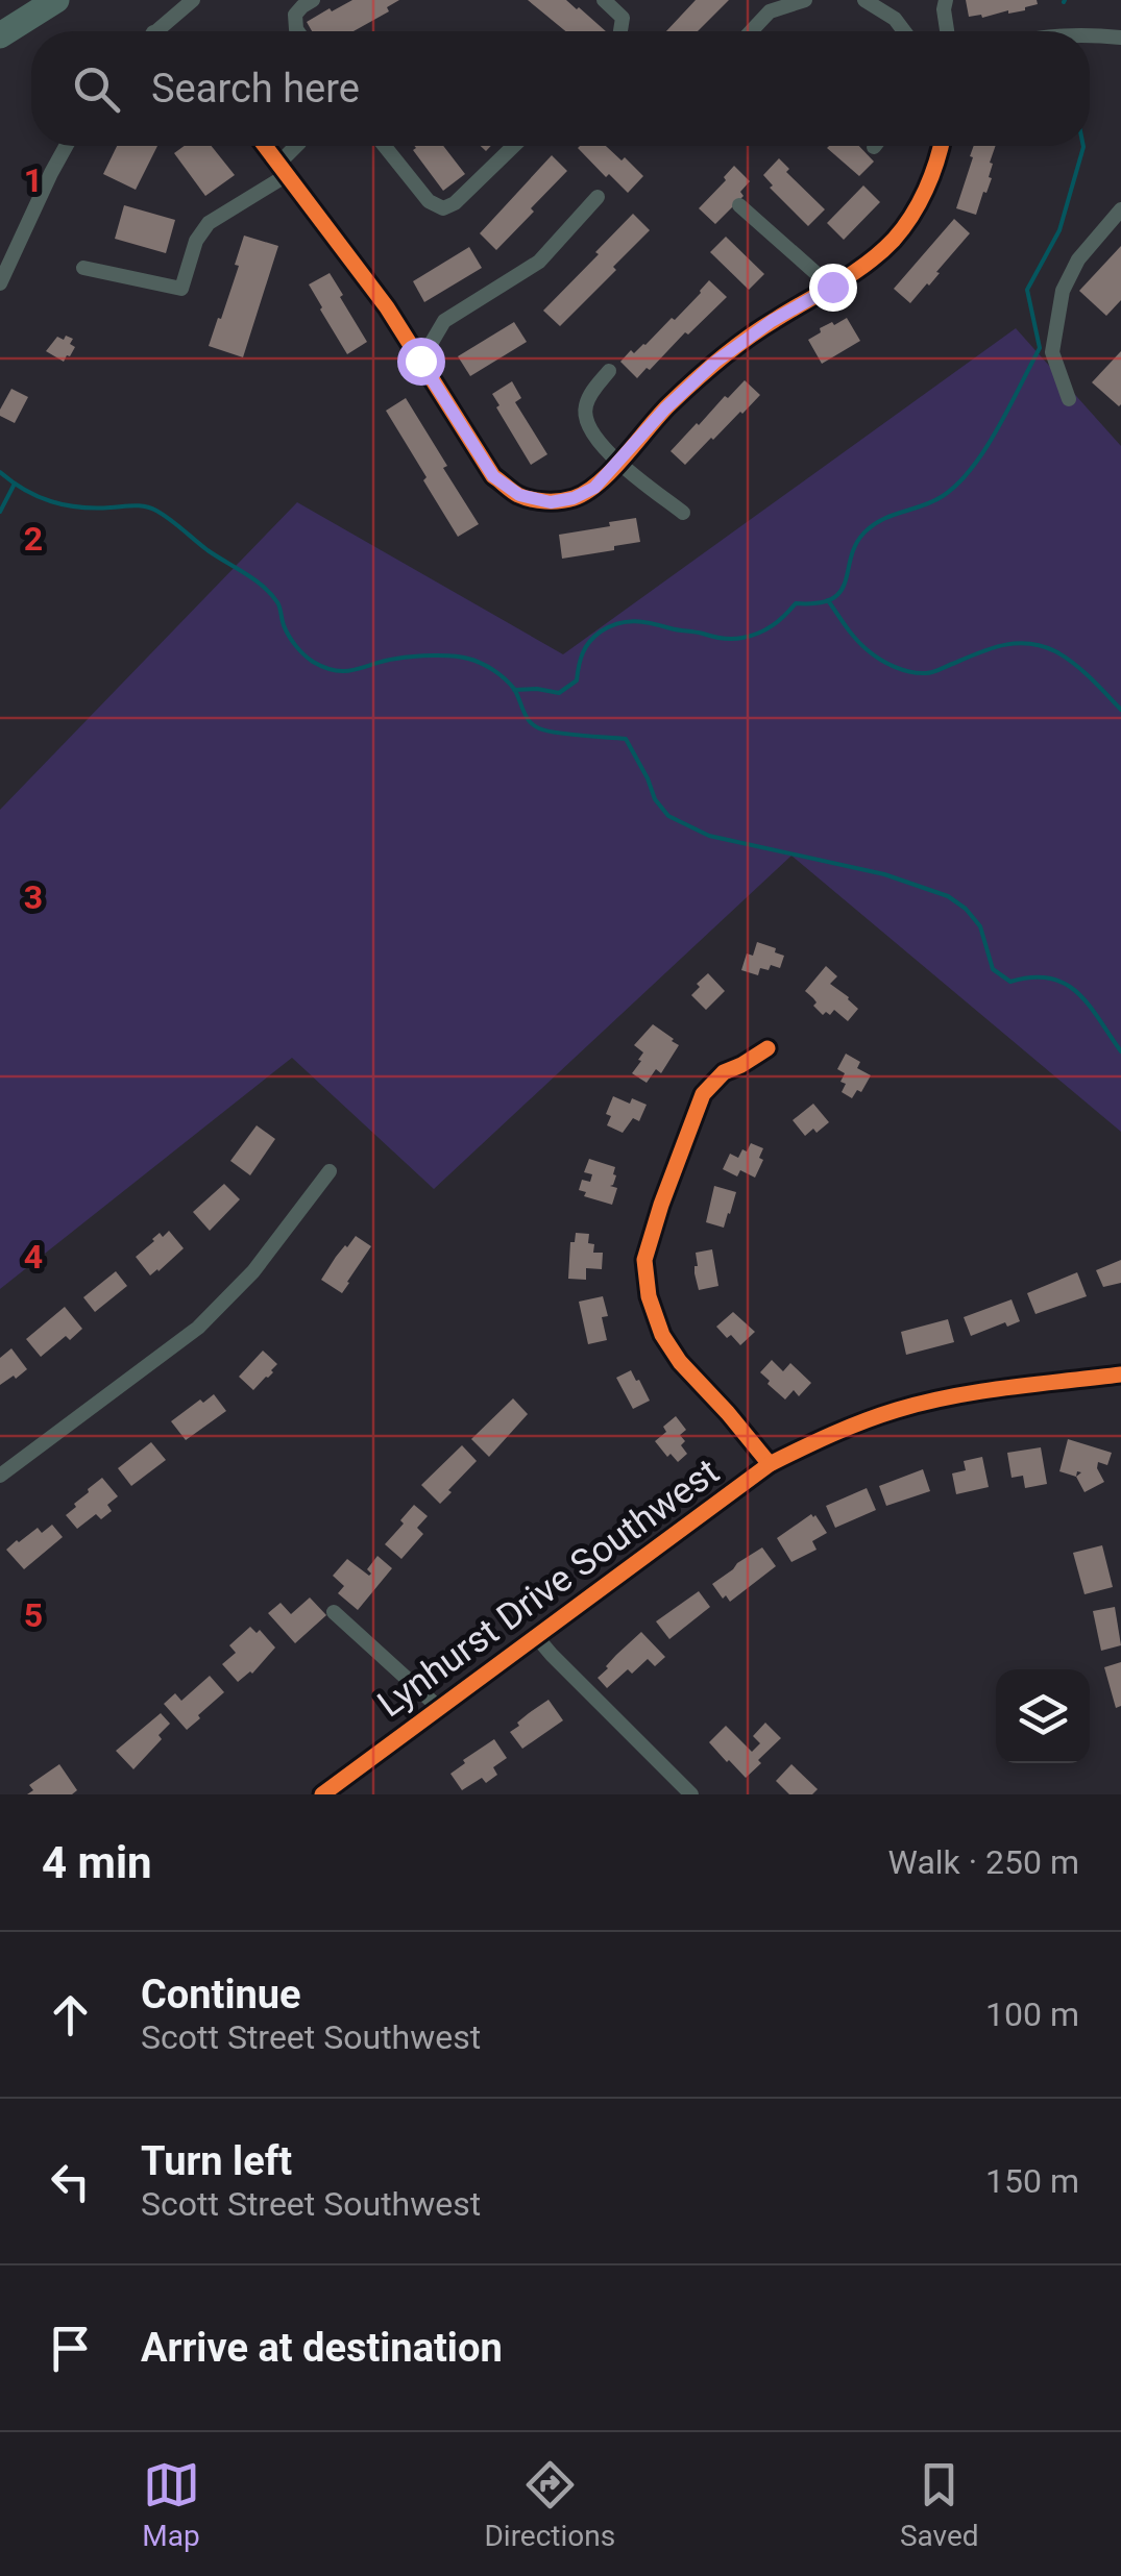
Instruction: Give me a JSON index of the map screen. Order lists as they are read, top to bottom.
{
  "streets": {
    "street": ["Lynhurst Drive Southwest"]
  },
  "page": {
    "search": "Search here",
    "heading": ["4 min", "Walk · 250 m"],
    "list": [
      ["Continue", "Scott Street Southwest", "100 m"],
      ["Turn left", "Scott Street Southwest", "150 m"],
      "Arrive at destination"
    ],
    "nav": ["Map", "Directions", "Saved"]
  },
  "grid": {
    "rows": [
      "1",
      "2",
      "3",
      "4",
      "5"
    ]
  }
}
